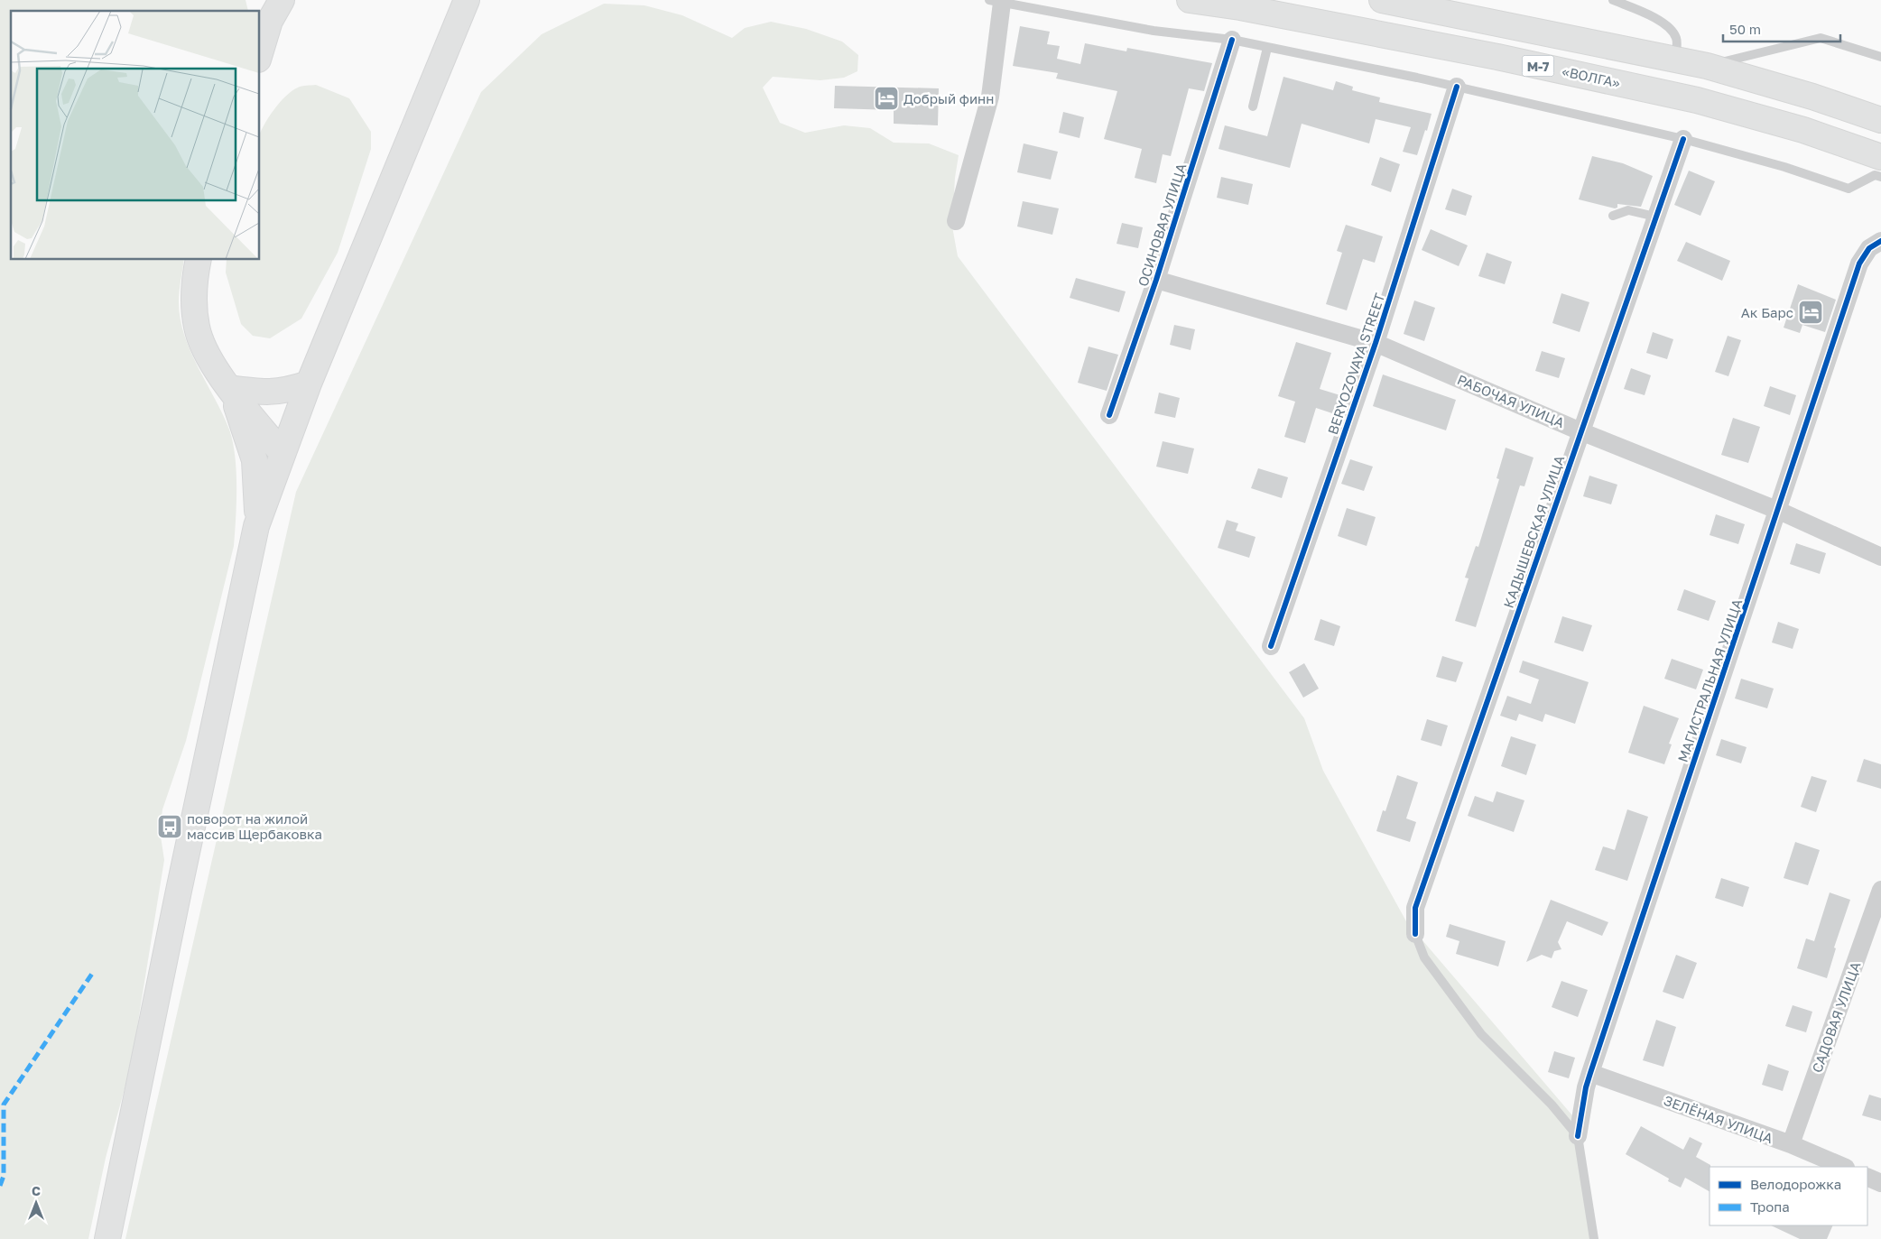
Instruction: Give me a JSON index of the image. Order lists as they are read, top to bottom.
{
  "streets": {
    "main road": ["М-7", "«ВОЛГА»"],
    "street": [
      "ОСИНОВАЯ УЛИЦА",
      "BERYOZOVAYA STREET",
      "РАБОЧАЯ УЛИЦА",
      "КАДЫШЕВСКАЯ УЛИЦА",
      "МАГИСТРАЛЬНАЯ УЛИЦА",
      "САДОВАЯ УЛИЦА",
      "ЗЕЛЁНАЯ УЛИЦА"
    ]
  },
  "crossings": [
    ["ОСИНОВАЯ УЛИЦА", "РАБОЧАЯ УЛИЦА"],
    ["BERYOZOVAYA STREET", "РАБОЧАЯ УЛИЦА"],
    ["РАБОЧАЯ УЛИЦА", "КАДЫШЕВСКАЯ УЛИЦА"],
    ["РАБОЧАЯ УЛИЦА", "МАГИСТРАЛЬНАЯ УЛИЦА"],
    ["МАГИСТРАЛЬНАЯ УЛИЦА", "ЗЕЛЁНАЯ УЛИЦА"],
    ["САДОВАЯ УЛИЦА", "ЗЕЛЁНАЯ УЛИЦА"]
  ],
  "places": {
    "hotel": ["Добрый финн", "Ак Барс"],
    "bus stop": ["поворот на жилой массив Щербаковка"]
  },
  "legend": ["Велодорожка", "Тропа"],
  "scale_bar": "50 m",
  "north": "top"
}
